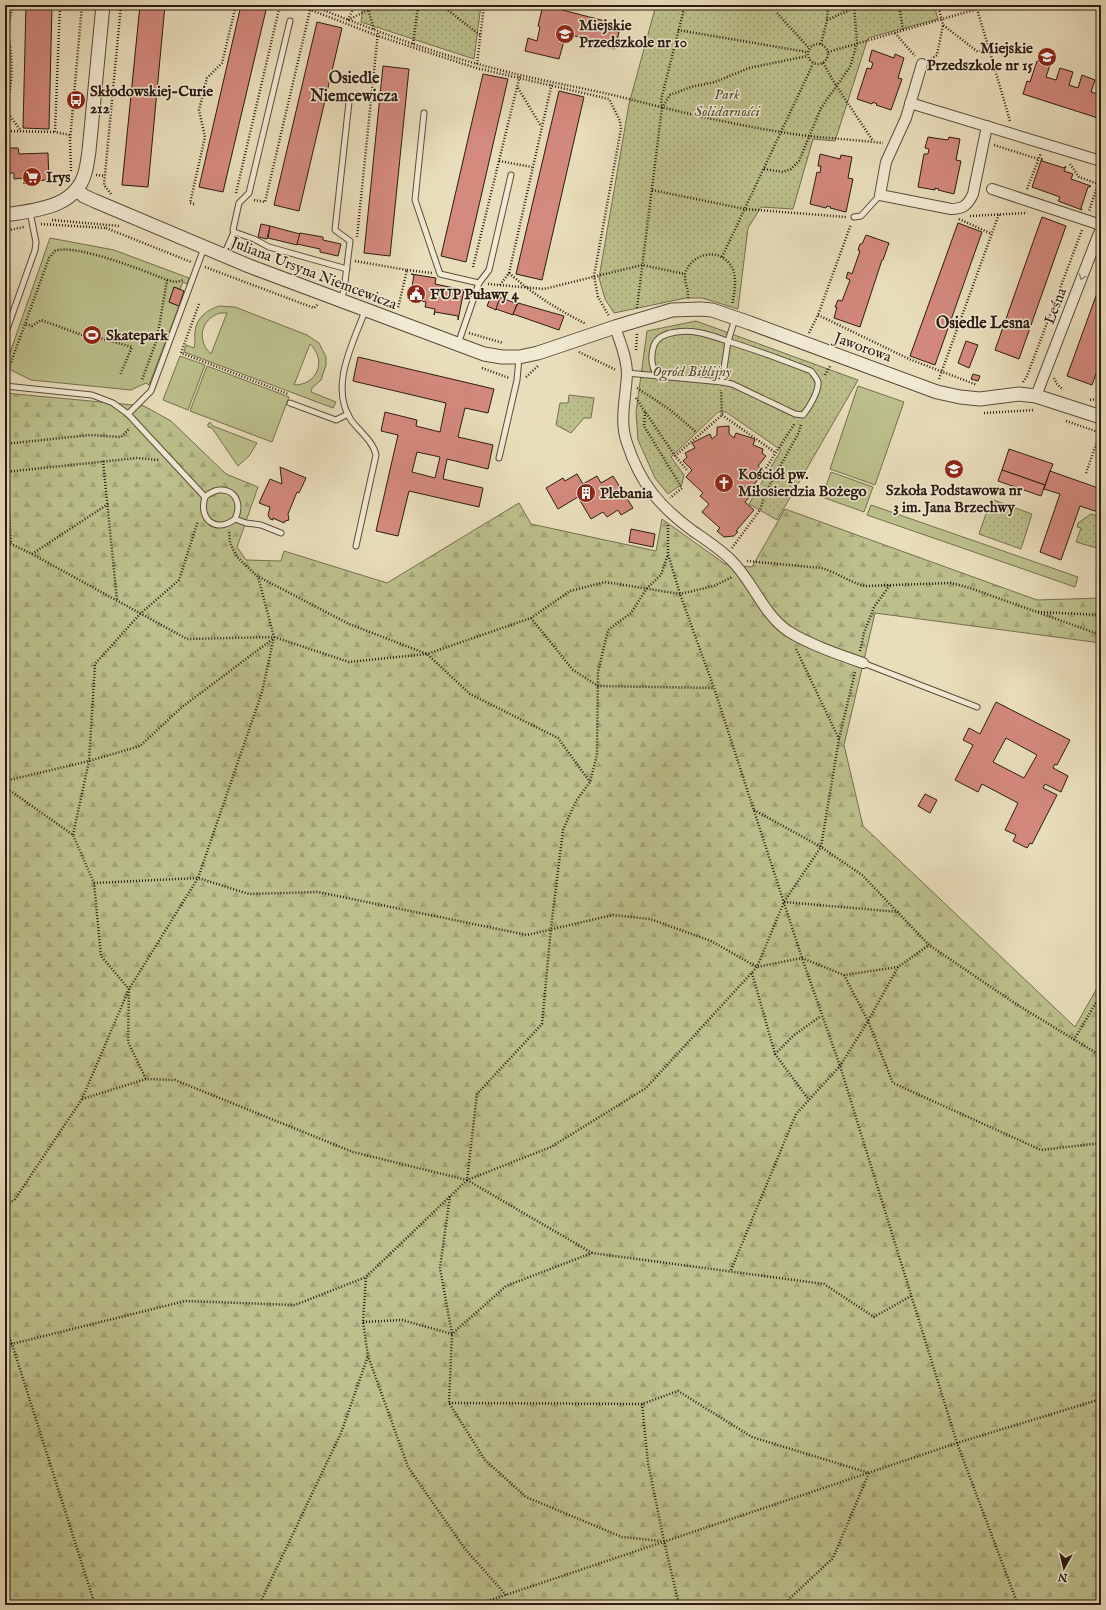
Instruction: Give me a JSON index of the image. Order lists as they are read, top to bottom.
{
  "streets": {
    "street": ["Juliana Ursyna Niemcewicza", "Leśna", "Jaworowa"]
  },
  "crossings": [
    ["Juliana Ursyna Niemcewicza", "Jaworowa"],
    ["Leśna", "Jaworowa"]
  ],
  "one_way": ["Leśna"],
  "districts": ["Osiedle Niemcewicza", "Osiedle Lesna"],
  "parks": ["Park Solidarności", "Ogród Biblijny"],
  "places": {
    "school or university": ["Miejskie Przedszkole nr 10", "Miejskie Przedszkole nr 15", "Szkoła Podstawowa nr 3 im. Jana Brzechwy"],
    "bus stop": ["Skłodowskiej-Curie 212"],
    "supermarket": ["Irys"],
    "public building": ["FUP Puławy 4"],
    "sports": ["Skatepark"],
    "church": ["Kościół pw. Miłosierdzia Bożego"],
    "building": ["Plebania"]
  },
  "north": "bottom"
}
